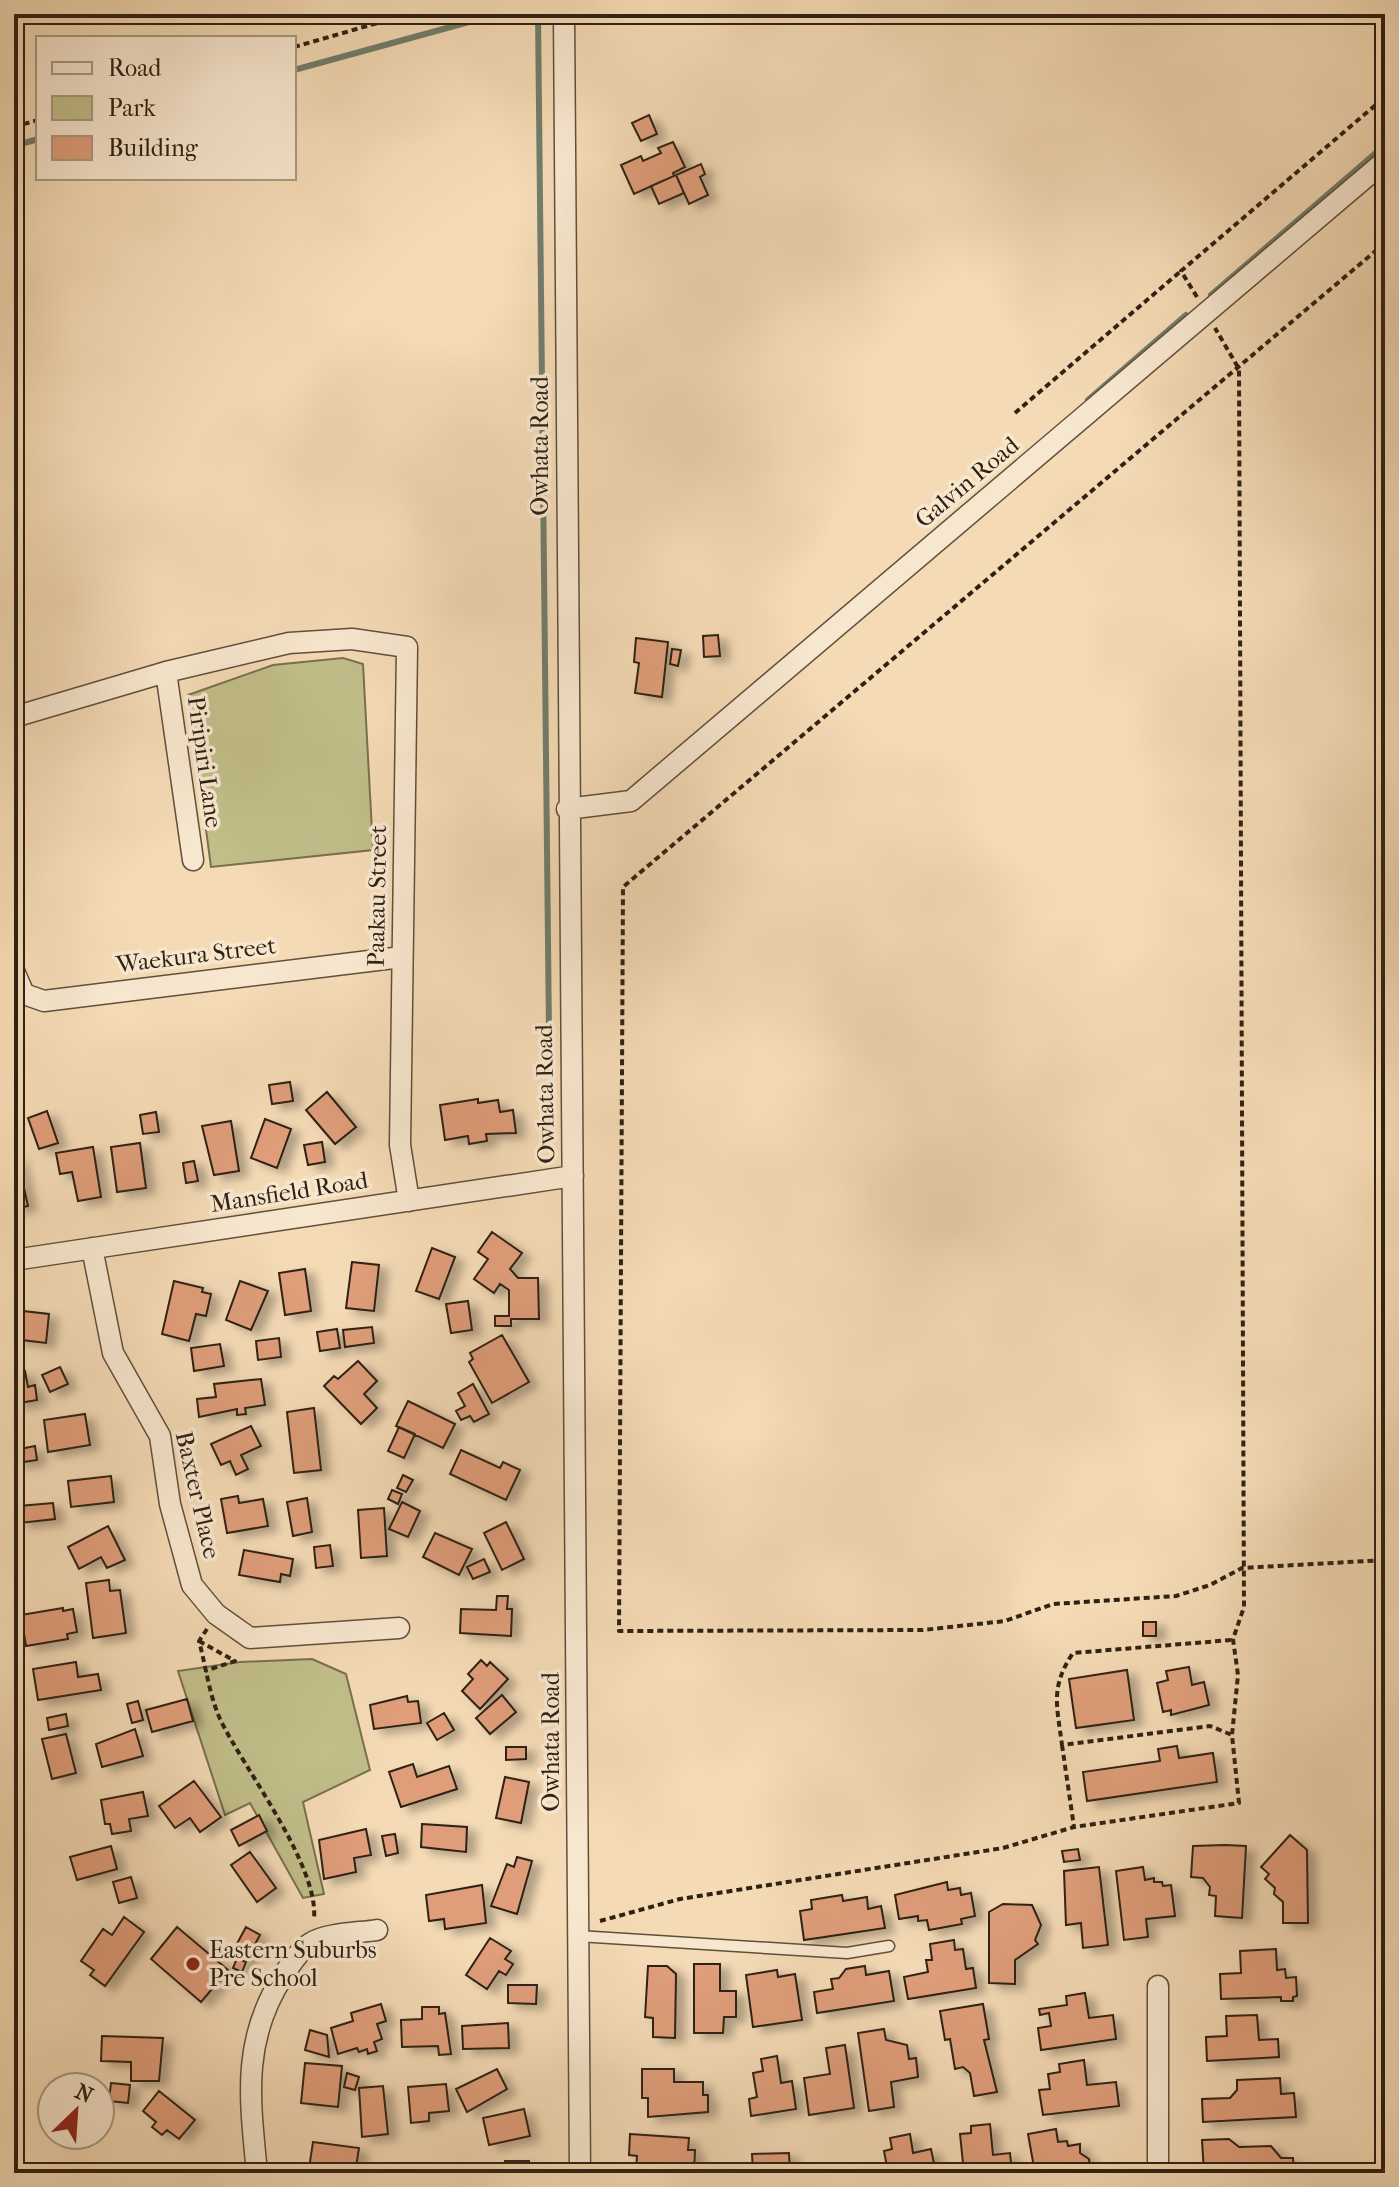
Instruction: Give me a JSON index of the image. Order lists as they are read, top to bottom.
{
  "streets": {
    "street": [
      "Owhata Road",
      "Galvin Road",
      "Piripiri Lane",
      "Paakau Street",
      "Waekura Street",
      "Mansfield Road",
      "Baxter Place"
    ]
  },
  "crossings": [
    ["Owhata Road", "Galvin Road"],
    ["Owhata Road", "Mansfield Road"],
    ["Piripiri Lane", "Paakau Street"],
    ["Paakau Street", "Waekura Street"],
    ["Paakau Street", "Mansfield Road"],
    ["Mansfield Road", "Baxter Place"]
  ],
  "places": ["Eastern Suburbs Pre School"],
  "legend": ["Road", "Park", "Building"],
  "north": "top right"
}
